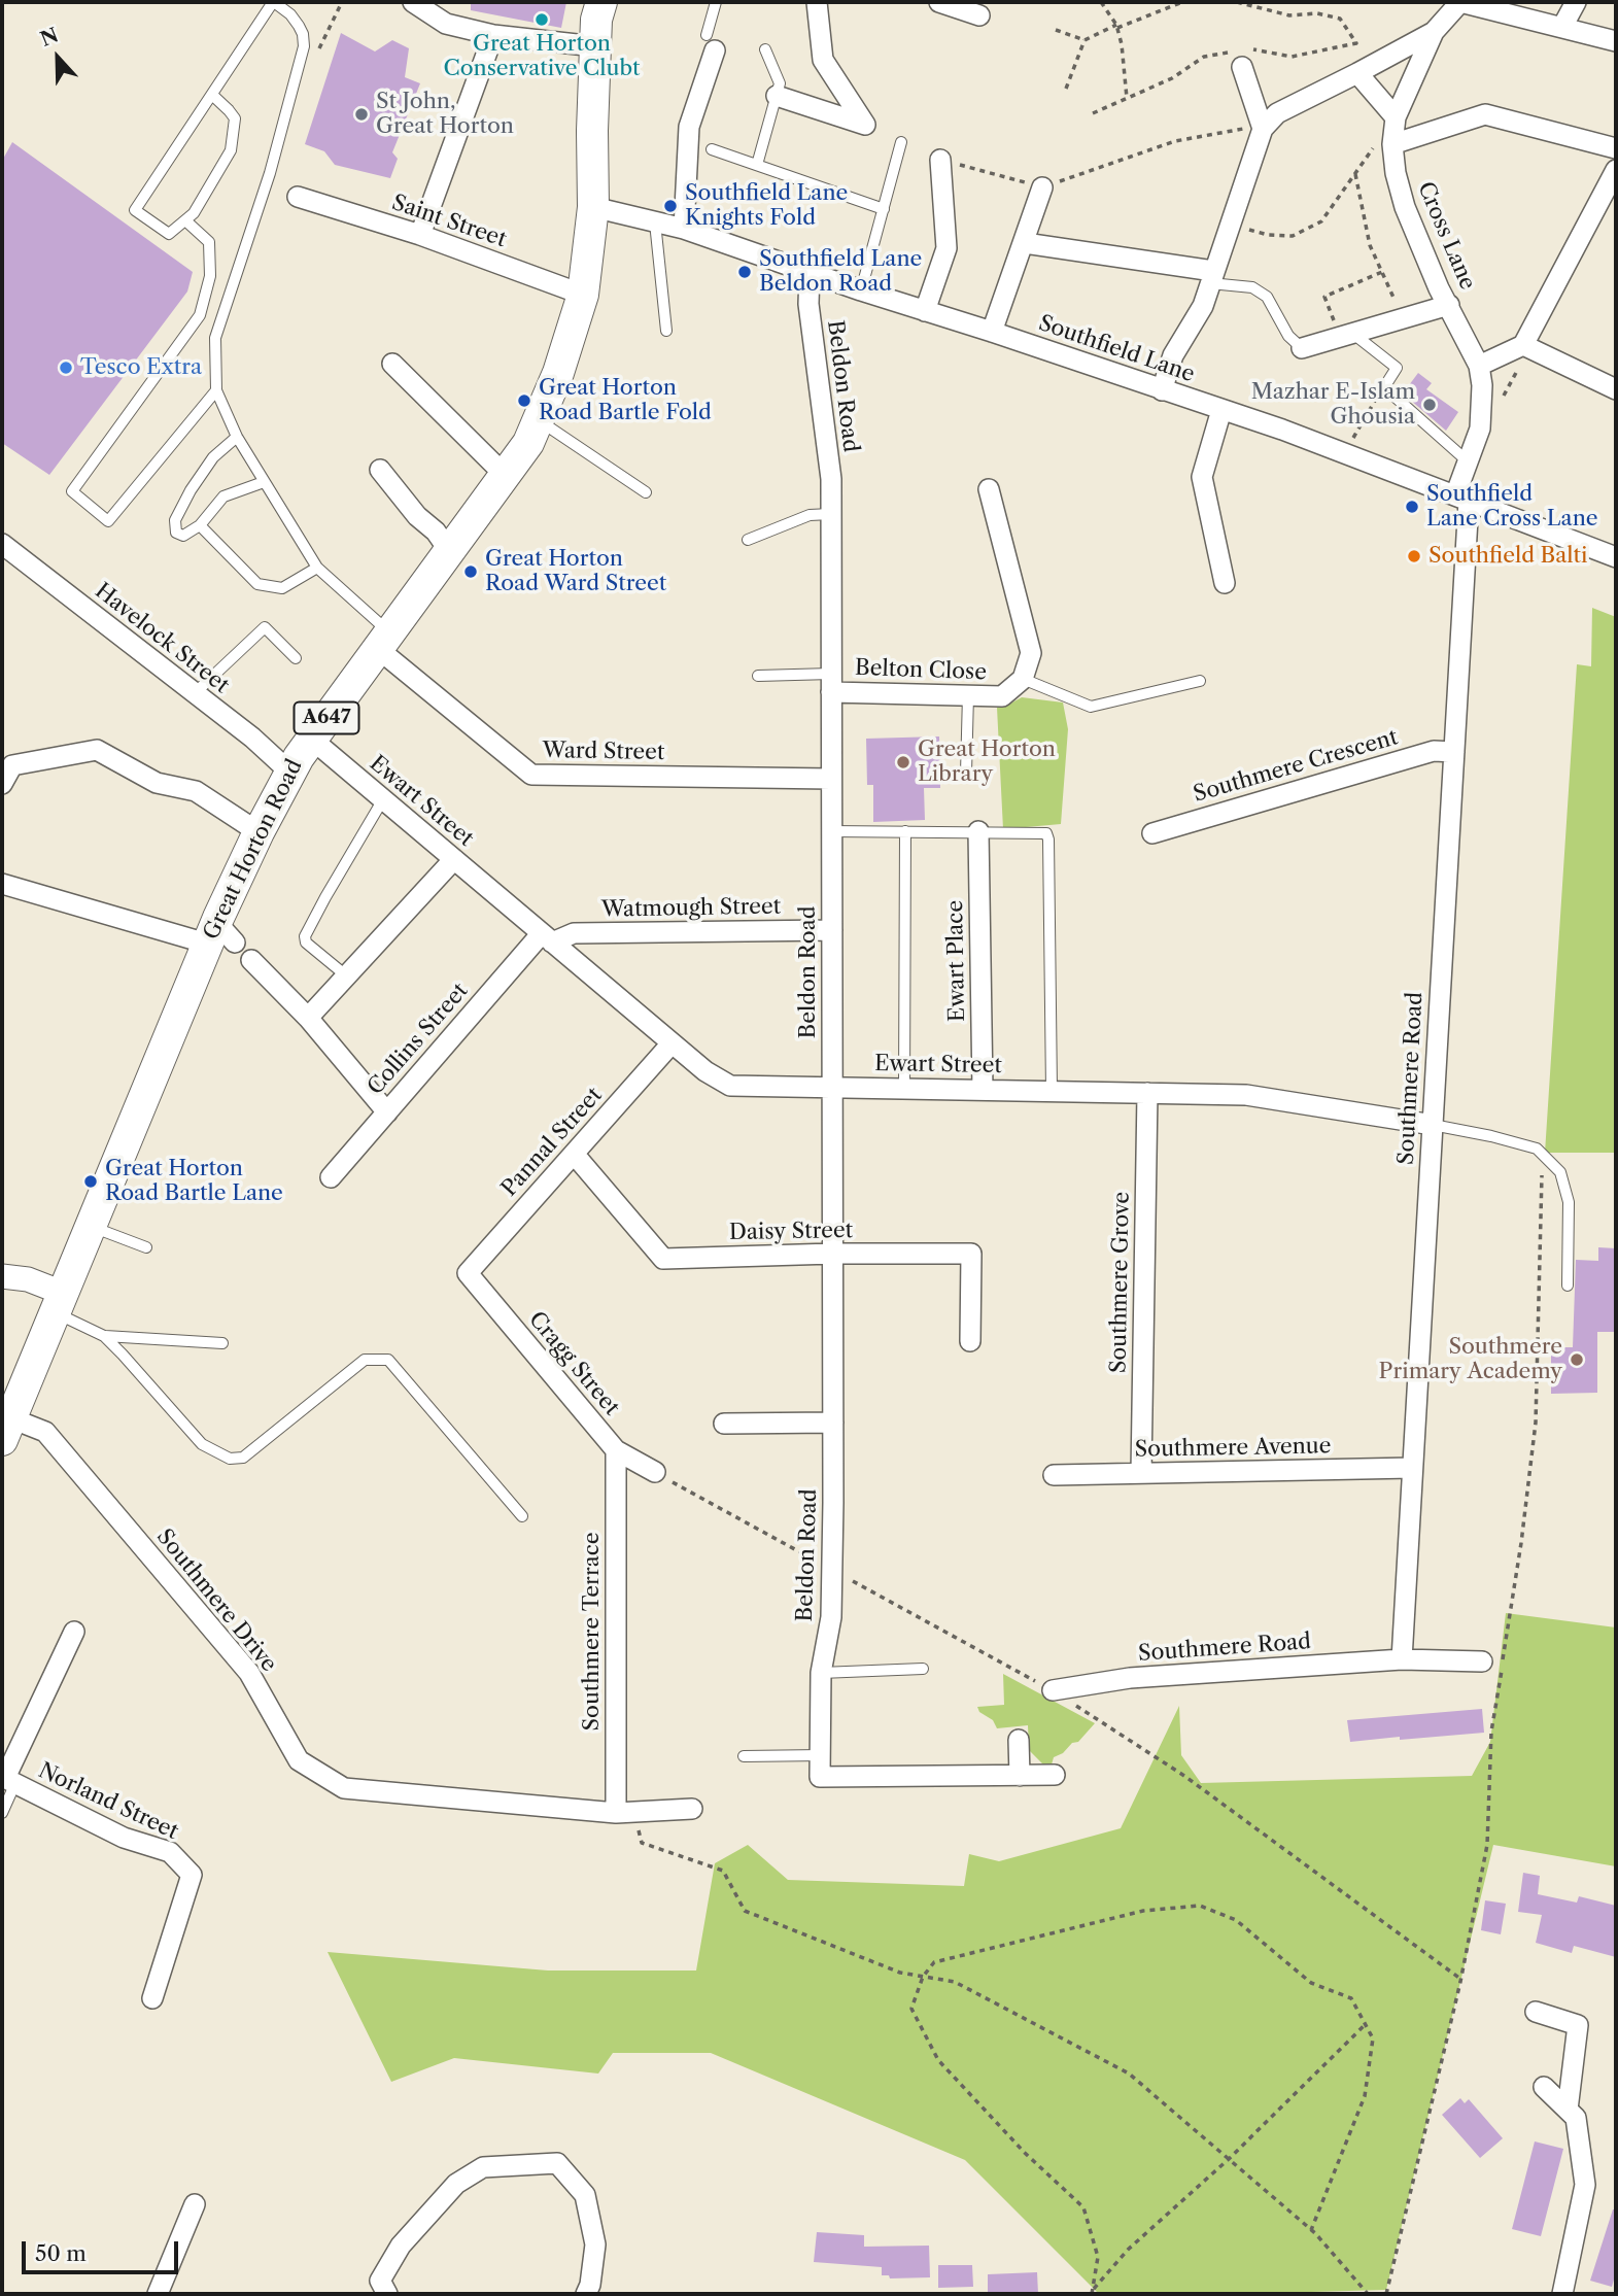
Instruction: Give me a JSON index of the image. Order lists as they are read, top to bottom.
{
  "streets": {
    "main road": ["A647", "Great Horton Road"],
    "street": [
      "Saint Street",
      "Cross Lane",
      "Southfield Lane",
      "Beldon Road",
      "Havelock Street",
      "Belton Close",
      "Ward Street",
      "Southmere Crescent",
      "Ewart Street",
      "Watmough Street",
      "Ewart Place",
      "Collins Street",
      "Southmere Road",
      "Pannal Street",
      "Daisy Street",
      "Southmere Grove",
      "Cragg Street",
      "Southmere Avenue",
      "Southmere Drive",
      "Southmere Terrace",
      "Norland Street"
    ]
  },
  "crossings": [
    ["Saint Street", "Great Horton Road"],
    ["Cross Lane", "Southfield Lane"],
    ["Cross Lane", "Southmere Road"],
    ["Southfield Lane", "Beldon Road"],
    ["Southfield Lane", "Great Horton Road"],
    ["Southfield Lane", "Southmere Road"],
    ["Beldon Road", "Belton Close"],
    ["Beldon Road", "Ward Street"],
    ["Beldon Road", "Ewart Street"],
    ["Beldon Road", "Watmough Street"],
    ["Beldon Road", "Daisy Street"],
    ["Havelock Street", "Great Horton Road"],
    ["Ward Street", "Great Horton Road"],
    ["Southmere Crescent", "Southmere Road"],
    ["Ewart Street", "Great Horton Road"],
    ["Ewart Street", "Watmough Street"],
    ["Ewart Street", "Ewart Place"],
    ["Ewart Street", "Collins Street"],
    ["Ewart Street", "Southmere Road"],
    ["Ewart Street", "Pannal Street"],
    ["Ewart Street", "Southmere Grove"],
    ["Great Horton Road", "Southmere Drive"],
    ["Watmough Street", "Collins Street"],
    ["Southmere Road", "Southmere Avenue"],
    ["Pannal Street", "Daisy Street"],
    ["Pannal Street", "Cragg Street"],
    ["Southmere Grove", "Southmere Avenue"],
    ["Cragg Street", "Southmere Terrace"],
    ["Southmere Drive", "Southmere Terrace"]
  ],
  "places": [
    "Great Horton Conservative Clubt",
    "St John, Great Horton",
    "Southfield Lane Knights Fold",
    "Southfield Lane Beldon Road",
    "Tesco Extra",
    "Great Horton Road Bartle Fold",
    "Mazhar E-Islam Ghousia",
    "Southfield Lane Cross Lane",
    "Southfield Balti",
    "Great Horton Road Ward Street",
    "Great Horton Library",
    "Great Horton Road Bartle Lane",
    "Southmere Primary Academy"
  ],
  "scale_bar": "50 m",
  "north": "top"
}
